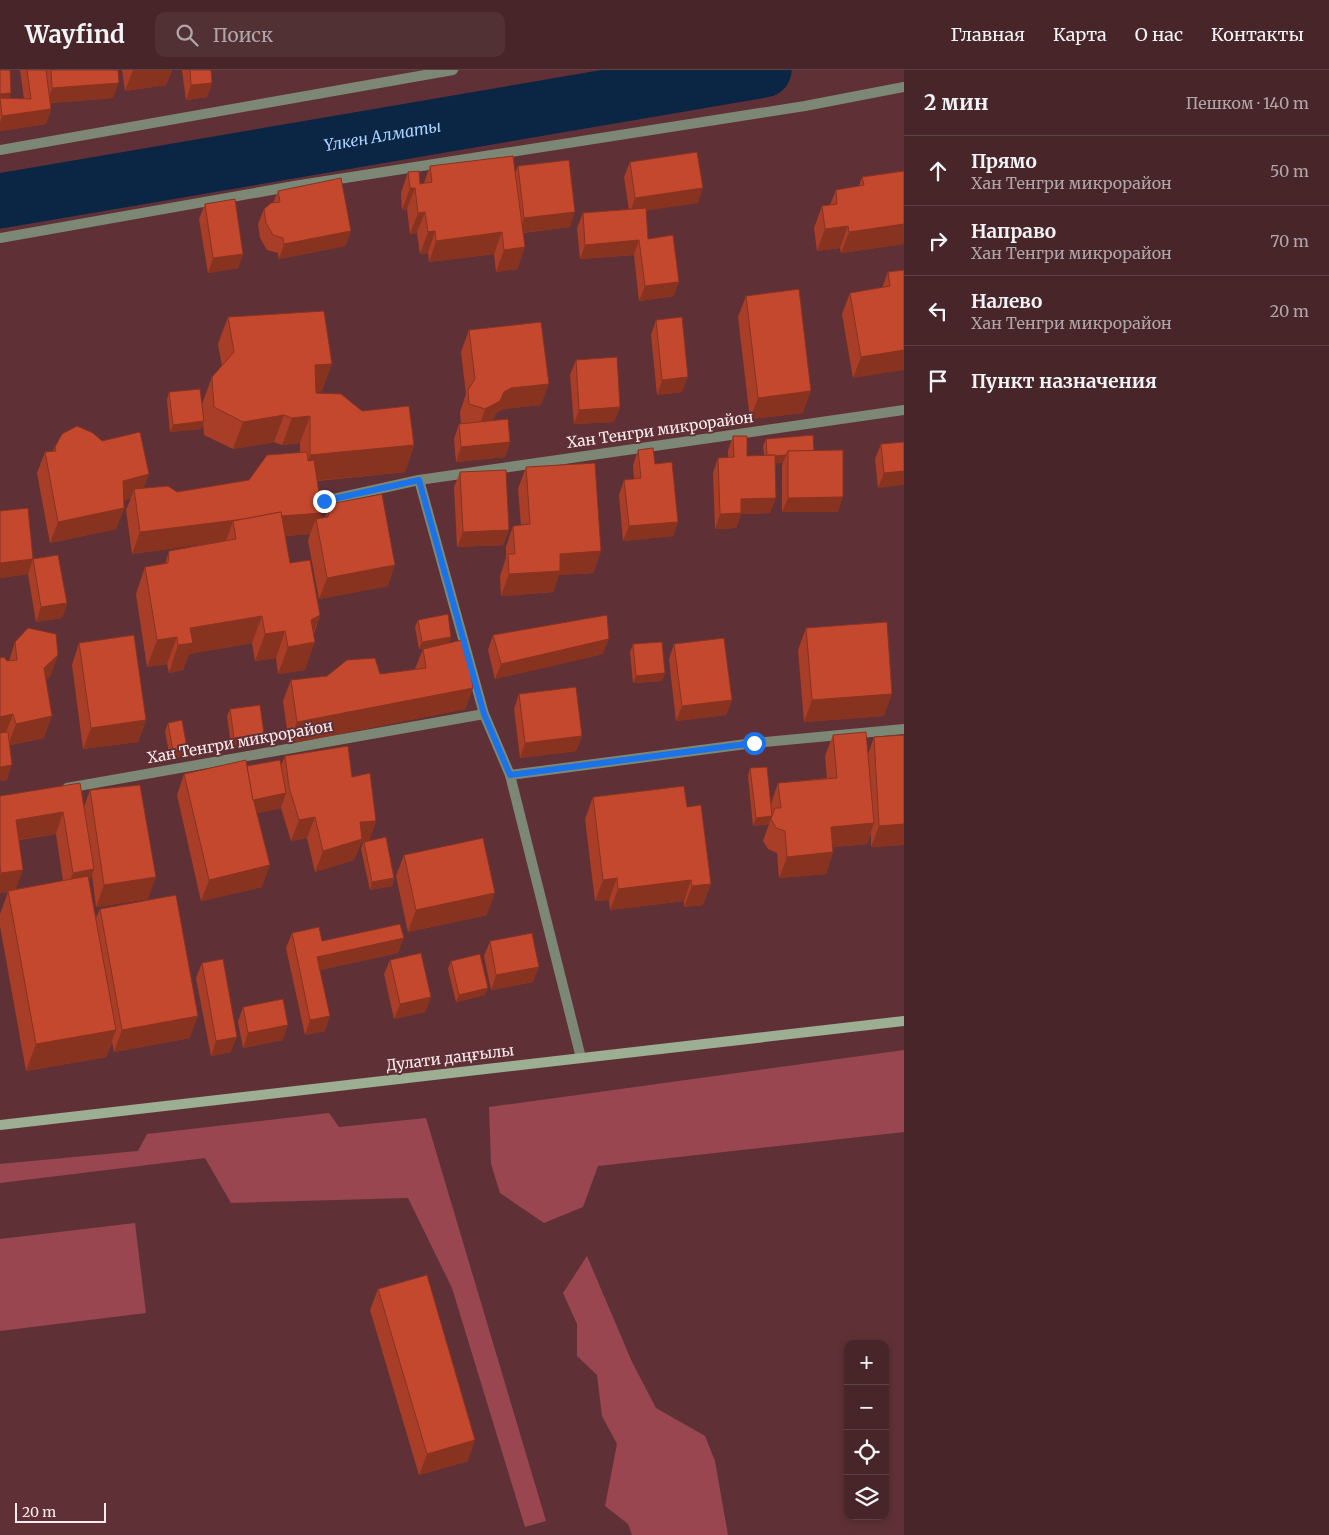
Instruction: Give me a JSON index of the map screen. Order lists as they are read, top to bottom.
{
  "streets": {
    "main road": ["Дулати даңғылы"],
    "street": ["Хан Тенгри микрорайон"]
  },
  "water": ["Үлкен Алматы"],
  "scale_bar": "20 m",
  "page": {
    "header": "Wayfind",
    "search": "Поиск",
    "nav": [
      "Главная",
      "Карта",
      "О нас",
      "Контакты"
    ],
    "heading": ["2 мин", "Пешком · 140 m"],
    "list": [
      ["Прямо", "Хан Тенгри микрорайон", "50 m"],
      ["Направо", "Хан Тенгри микрорайон", "70 m"],
      ["Налево", "Хан Тенгри микрорайон", "20 m"],
      "Пункт назначения"
    ],
    "map_buttons": ["+", "−"],
    "scale": "20 m"
  }
}
